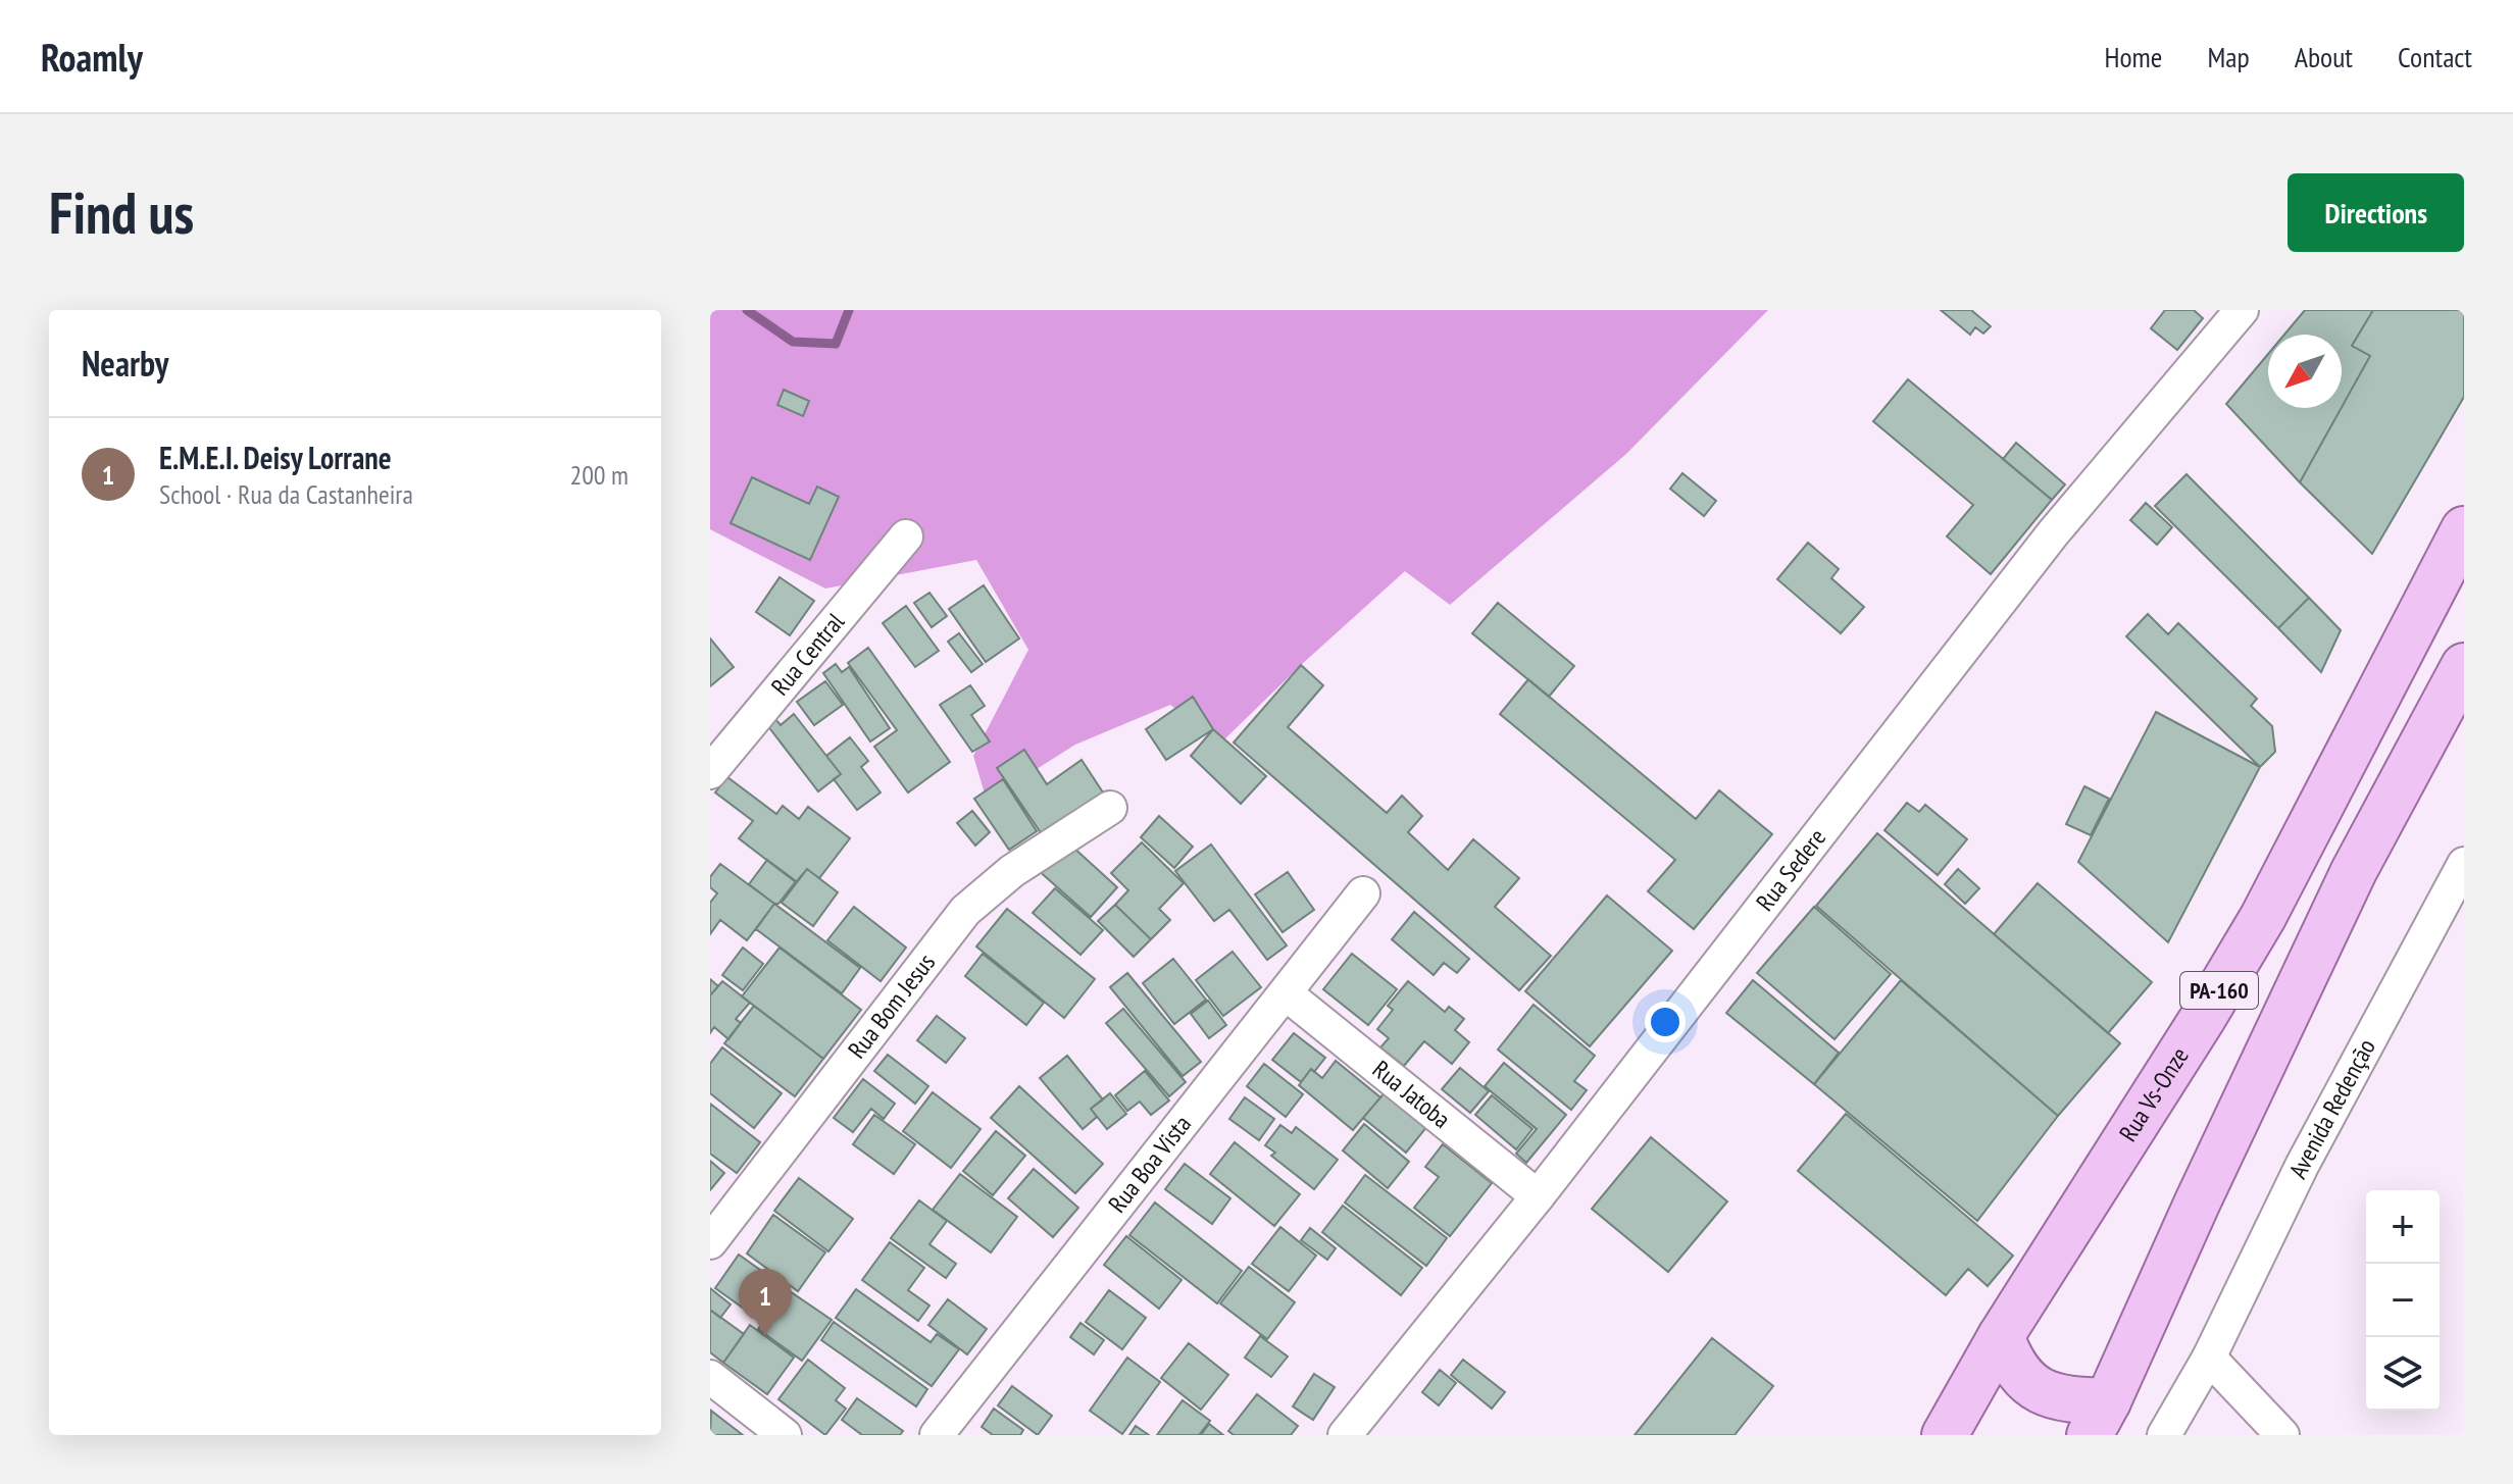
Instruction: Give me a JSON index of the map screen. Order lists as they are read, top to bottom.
{
  "streets": {
    "main road": ["PA-160", "Rua Vs-Onze"],
    "street": [
      "Rua Central",
      "Rua Sedere",
      "Rua Bom Jesus",
      "Rua Jatoba",
      "Avenida Redenção",
      "Rua Boa Vista"
    ]
  },
  "crossings": [
    ["Rua Sedere", "Rua Jatoba"],
    ["Rua Jatoba", "Rua Boa Vista"]
  ],
  "north": "bottom left",
  "page": {
    "header": "Roamly",
    "nav": [
      "Home",
      "Map",
      "About",
      "Contact"
    ],
    "buttons": "Directions",
    "title": "Find us",
    "heading": "Nearby",
    "list": [
      {
        "mark": "1",
        "name": "E.M.E.I. Deisy Lorrane",
        "note": "School · Rua da Castanheira",
        "value": "200 m"
      }
    ],
    "map_buttons": ["+", "−"],
    "pins": "1"
  }
}
